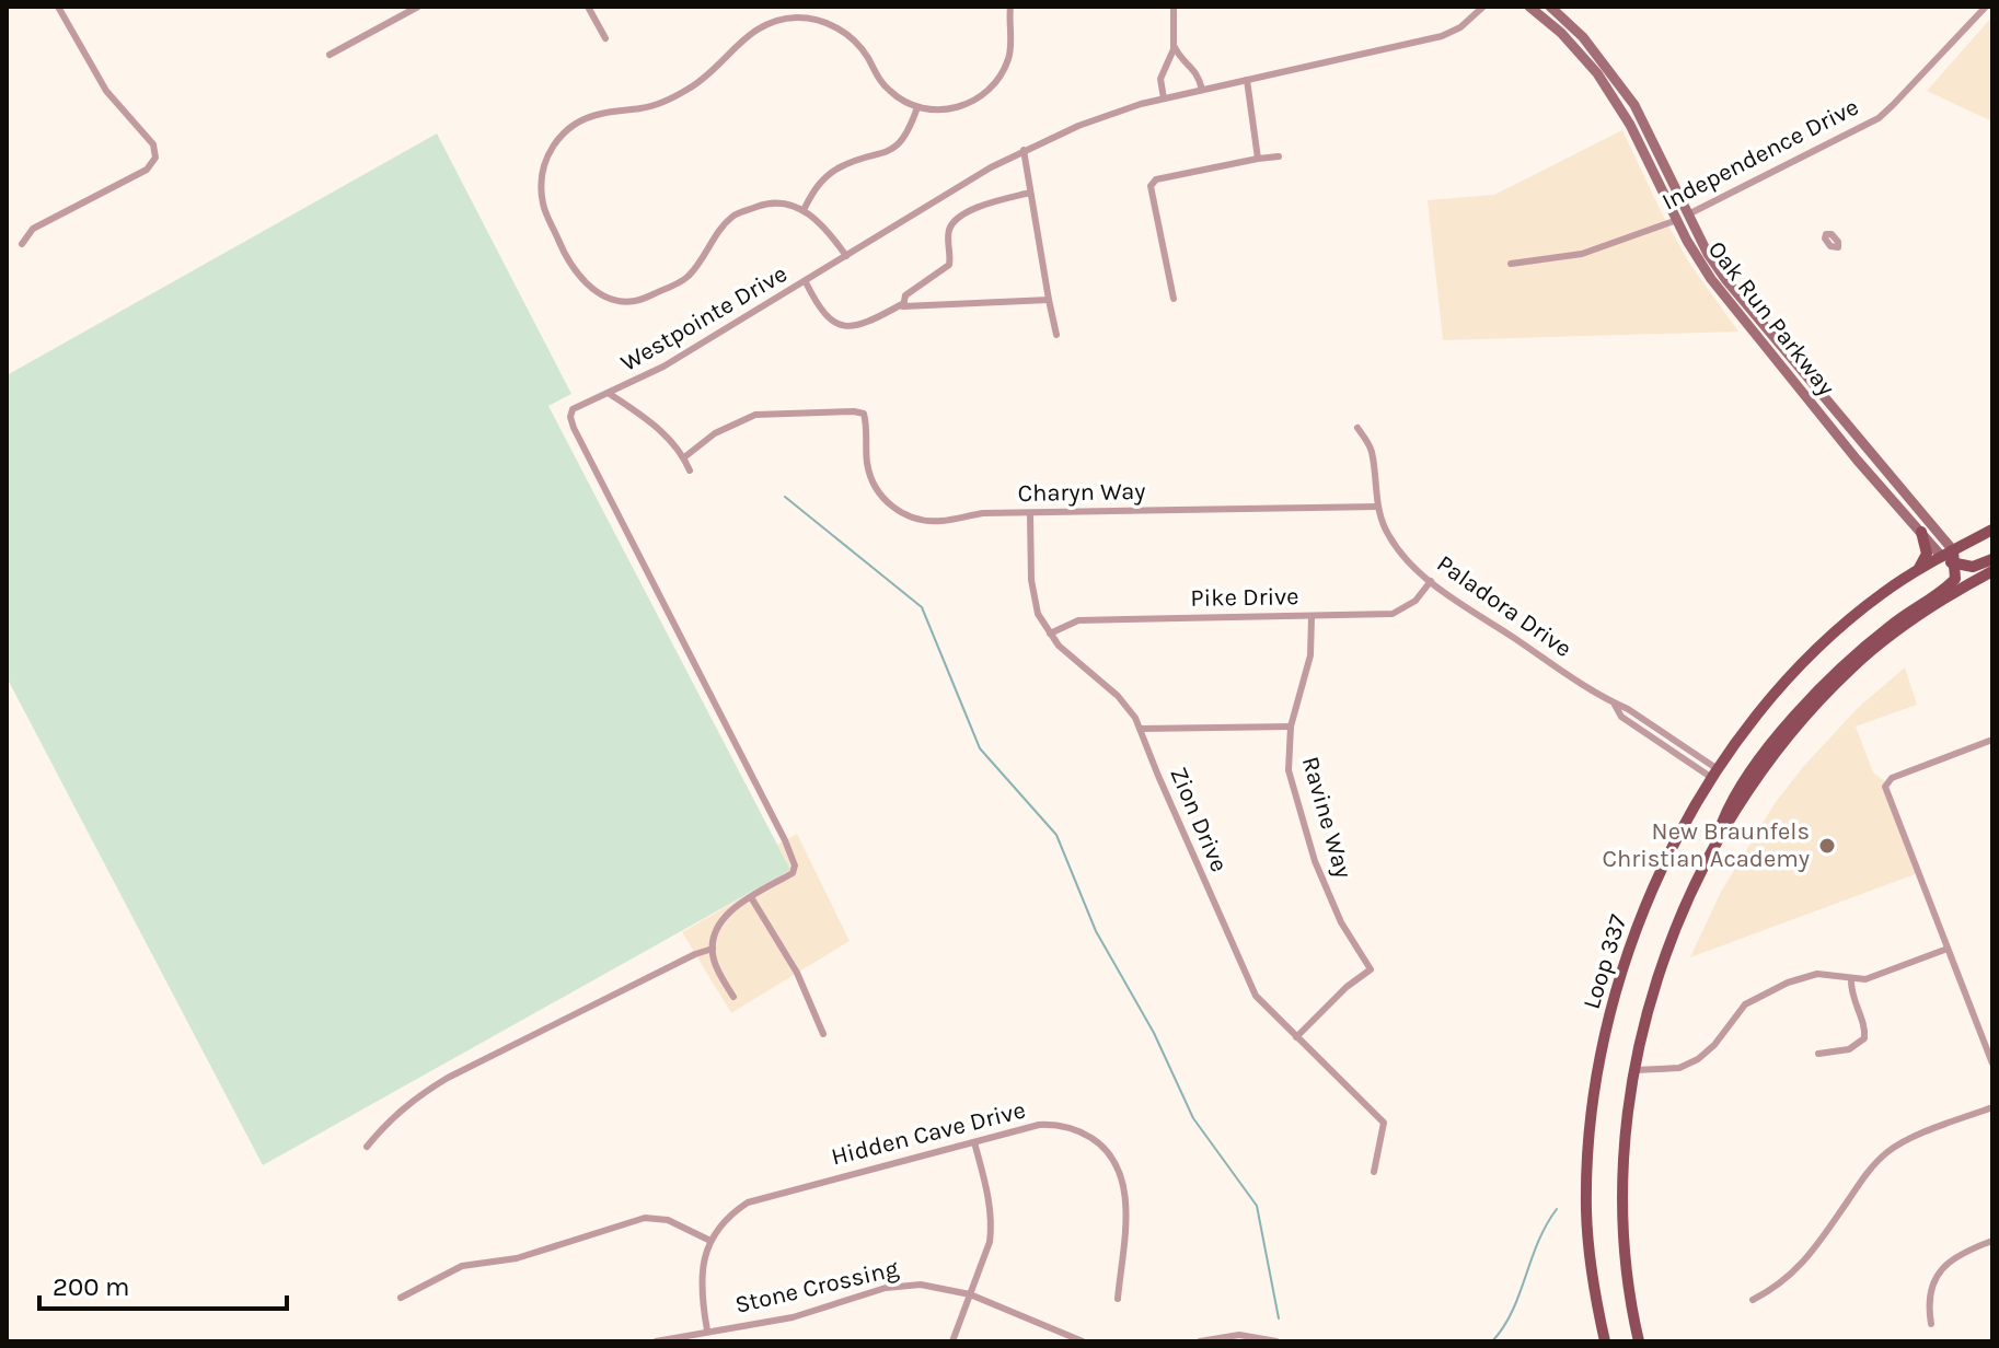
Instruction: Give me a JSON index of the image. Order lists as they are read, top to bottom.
{
  "streets": {
    "main road": ["Loop 337"],
    "street": [
      "Independence Drive",
      "Westpointe Drive",
      "Oak Run Parkway",
      "Charyn Way",
      "Pike Drive",
      "Paladora Drive",
      "Ravine Way",
      "Zion Drive",
      "Hidden Cave Drive",
      "Stone Crossing"
    ]
  },
  "crossings": [
    ["Independence Drive", "Oak Run Parkway"],
    ["Oak Run Parkway", "Loop 337"],
    ["Charyn Way", "Paladora Drive"],
    ["Charyn Way", "Zion Drive"],
    ["Pike Drive", "Paladora Drive"],
    ["Pike Drive", "Ravine Way"],
    ["Pike Drive", "Zion Drive"],
    ["Paladora Drive", "Loop 337"],
    ["Ravine Way", "Zion Drive"],
    ["Hidden Cave Drive", "Stone Crossing"]
  ],
  "places": ["New Braunfels Christian Academy"],
  "scale_bar": "200 m"
}
